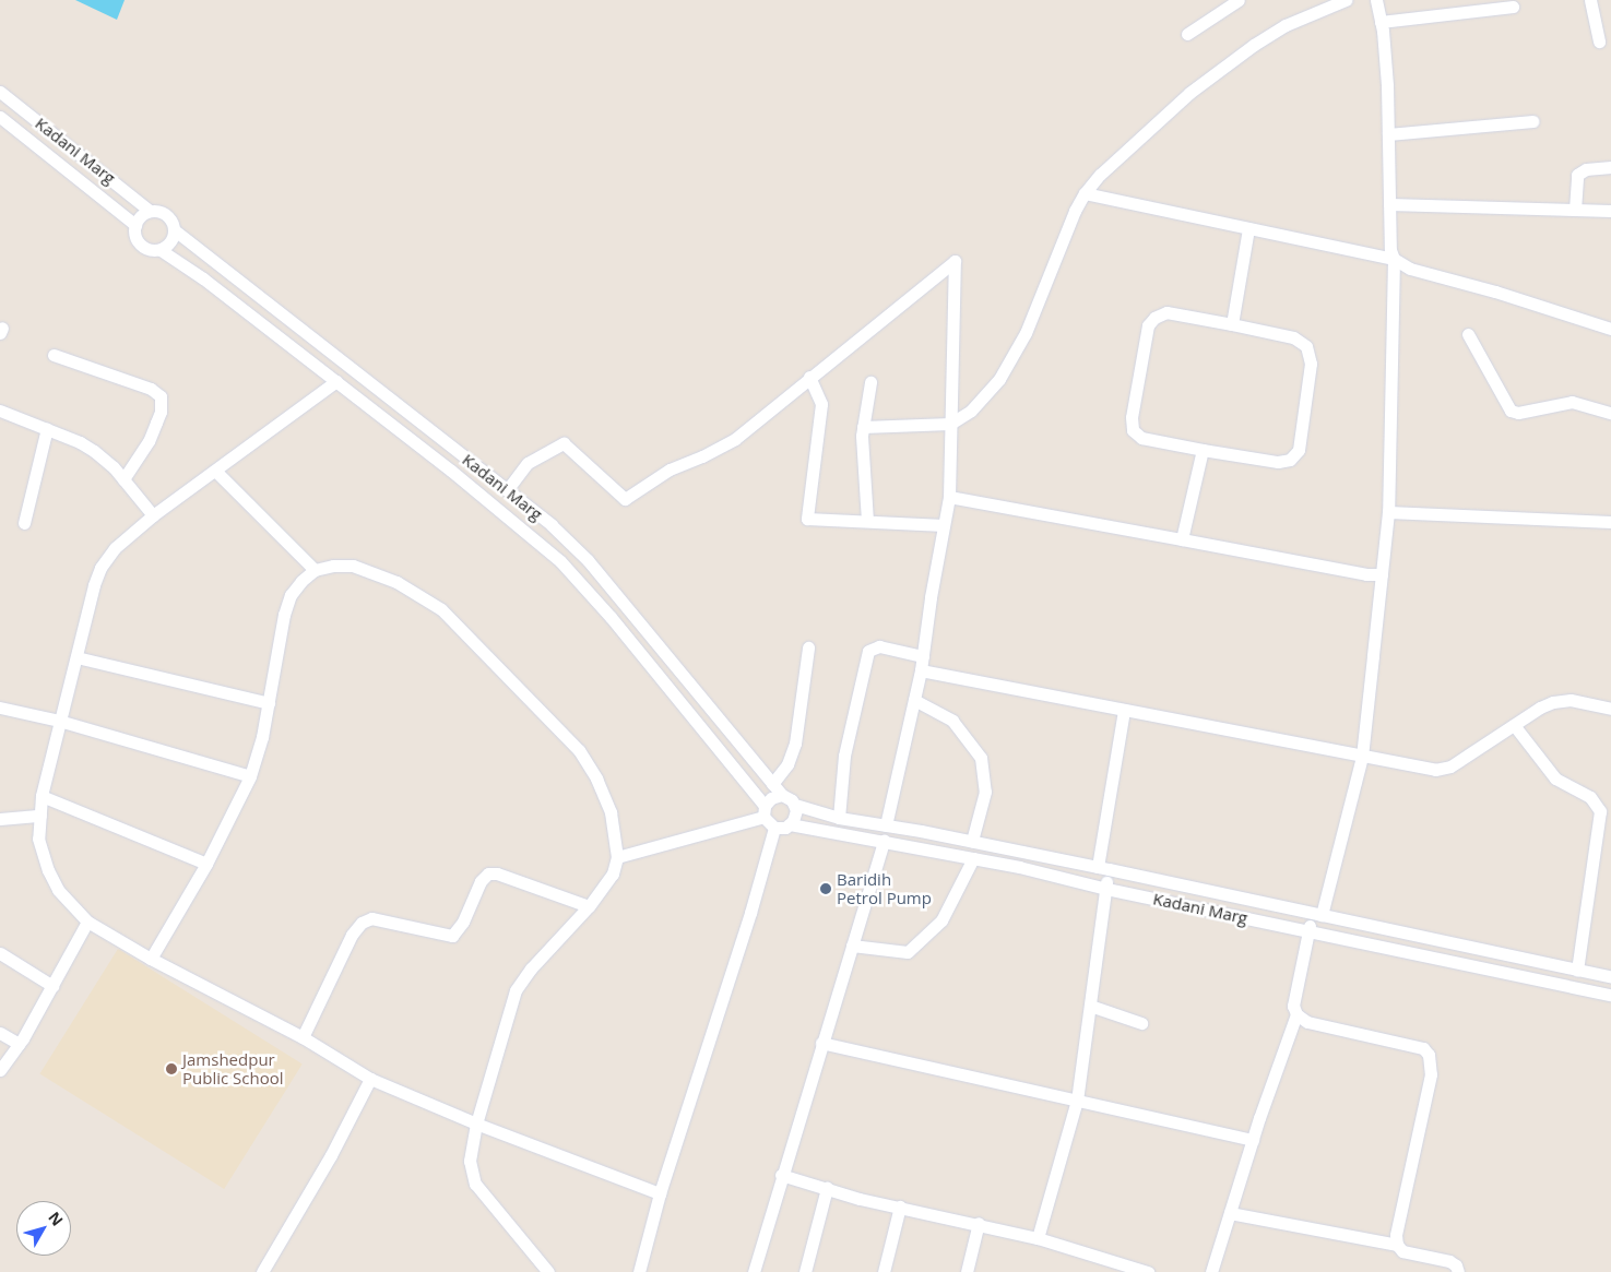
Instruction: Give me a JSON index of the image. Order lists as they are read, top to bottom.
{
  "streets": {
    "street": ["Kadani Marg"]
  },
  "places": ["Baridih Petrol Pump", "Jamshedpur Public School"],
  "north": "top right"
}
